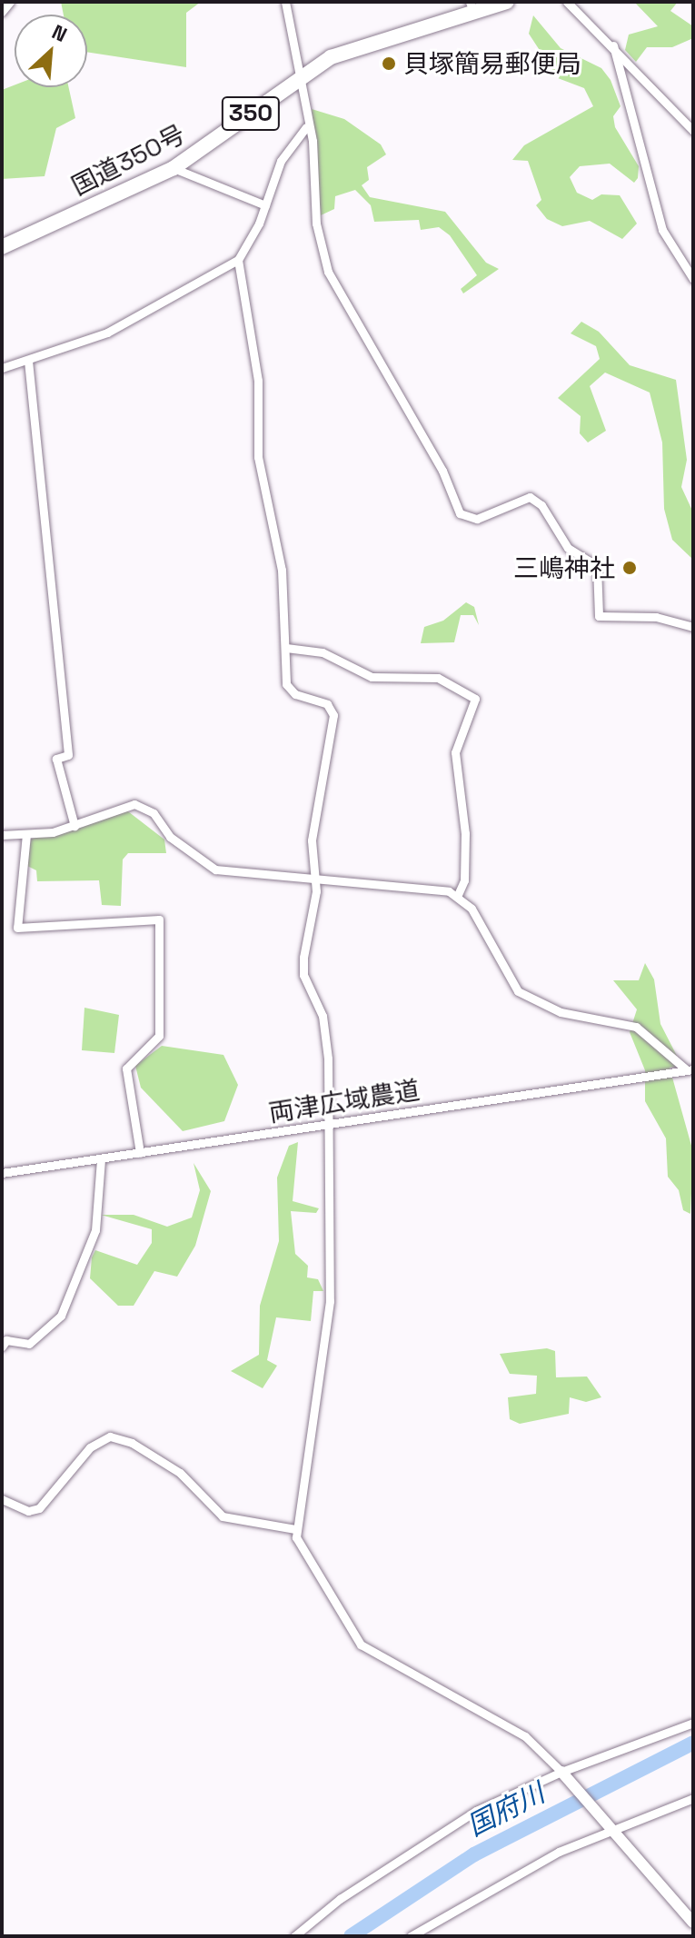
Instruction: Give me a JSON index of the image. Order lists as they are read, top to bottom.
{
  "streets": {
    "highway": ["350", "国道350号"],
    "street": ["両津広域農道"]
  },
  "water": ["国府川"],
  "places": ["貝塚簡易郵便局", "三嶋神社"],
  "north": "top right"
}
